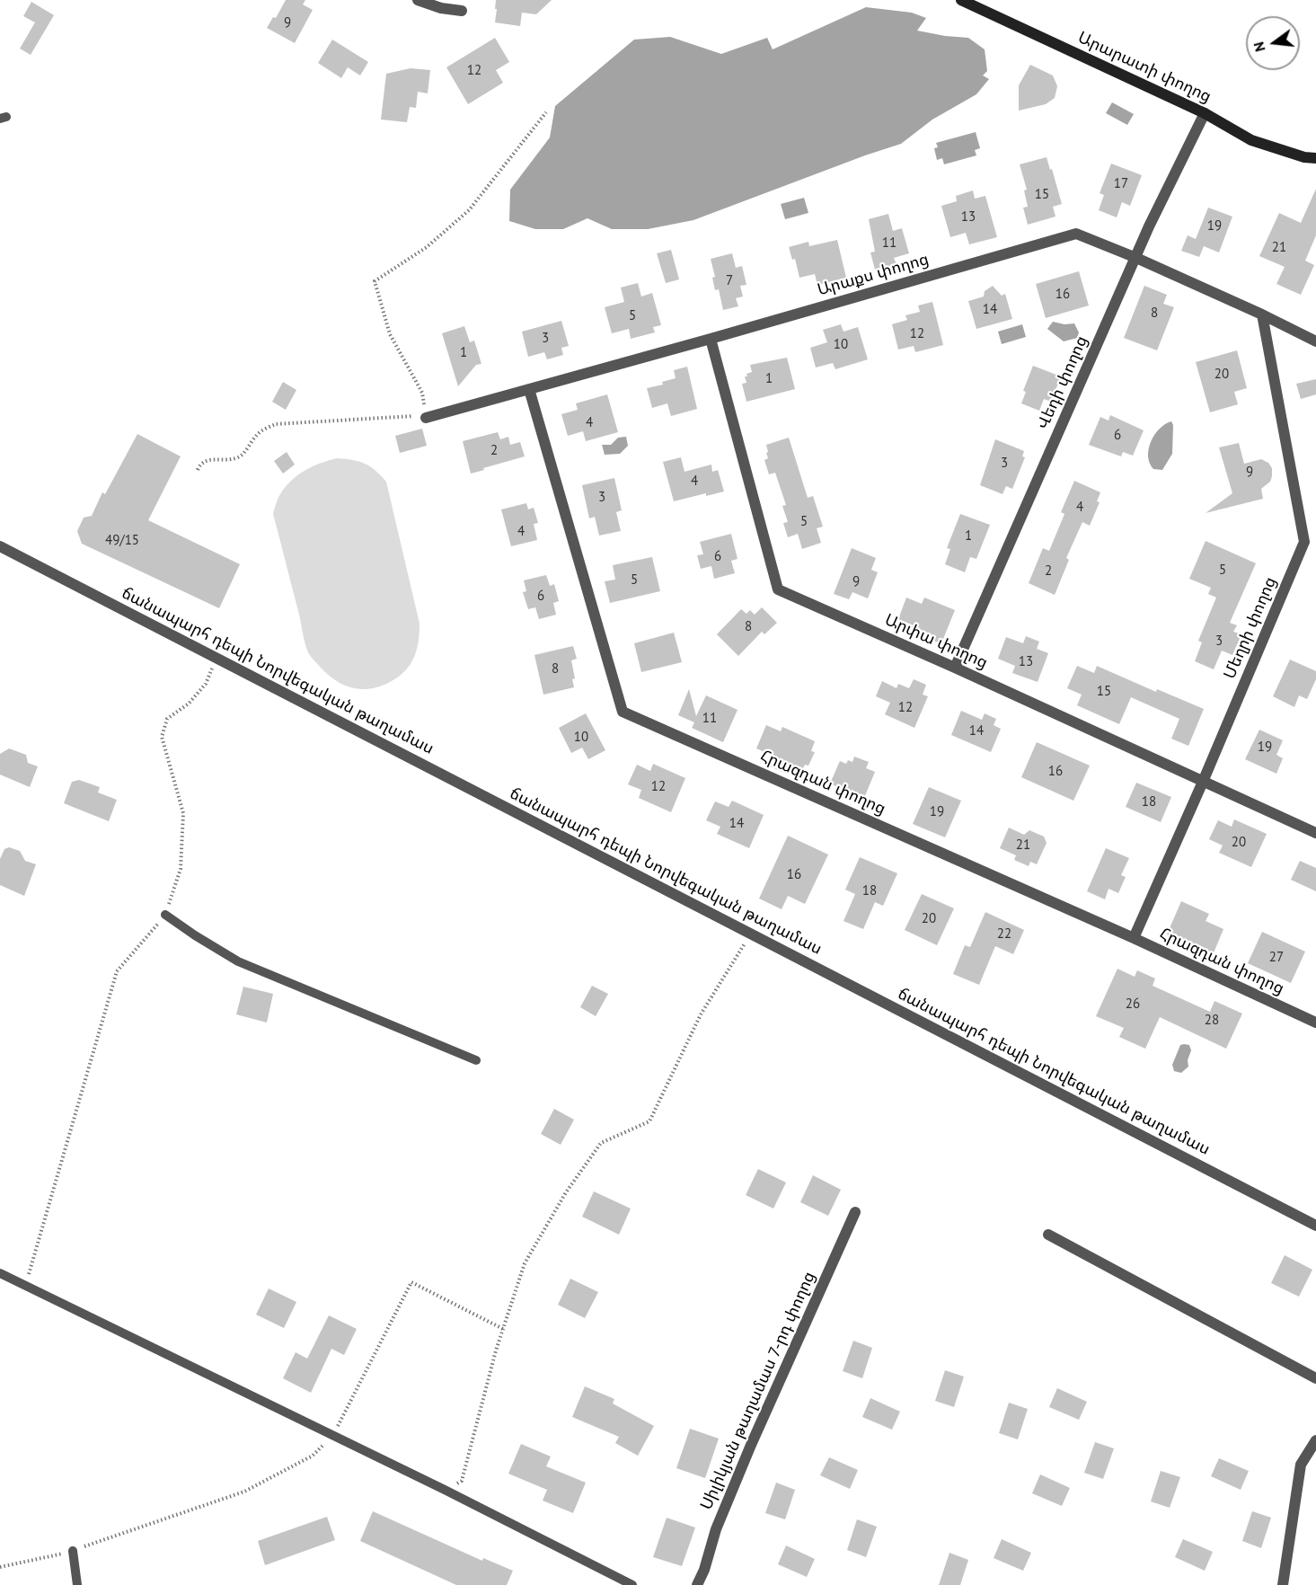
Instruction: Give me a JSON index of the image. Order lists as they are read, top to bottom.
{
  "streets": {
    "street": [
      "Արարատի փողոց",
      "Արաքս փողոց",
      "Վեդի փողոց",
      "Մեղրի փողոց",
      "Արփա փողոց",
      "ճանապարհ դեպի Նորվեգական թաղամաս",
      "Հրազդան փողոց",
      "Սիլիկյան թաղամաս 7-րդ փողոց"
    ]
  },
  "crossings": [
    ["Արարատի փողոց", "Վեդի փողոց"],
    ["Արաքս փողոց", "Վեդի փողոց"],
    ["Արաքս փողոց", "Մեղրի փողոց"],
    ["Արաքս փողոց", "Արփա փողոց"],
    ["Արաքս փողոց", "Հրազդան փողոց"],
    ["Վեդի փողոց", "Արփա փողոց"],
    ["Մեղրի փողոց", "Արփա փողոց"],
    ["Մեղրի փողոց", "Հրազդան փողոց"]
  ],
  "house_numbers": [
    "9",
    "12",
    "17",
    "15",
    "13",
    "19",
    "11",
    "21",
    "7",
    "16",
    "14",
    "8",
    "5",
    "12",
    "3",
    "10",
    "1",
    "20",
    "1",
    "4",
    "6",
    "2",
    "3",
    "9",
    "4",
    "3",
    "4",
    "5",
    "4",
    "1",
    "49/15",
    "6",
    "5",
    "2",
    "5",
    "9",
    "6",
    "8",
    "3",
    "13",
    "8",
    "15",
    "12",
    "11",
    "14",
    "10",
    "19",
    "16",
    "12",
    "18",
    "19",
    "14",
    "20",
    "21",
    "16",
    "18",
    "20",
    "22",
    "27",
    "26",
    "28"
  ],
  "north": "left"
}
